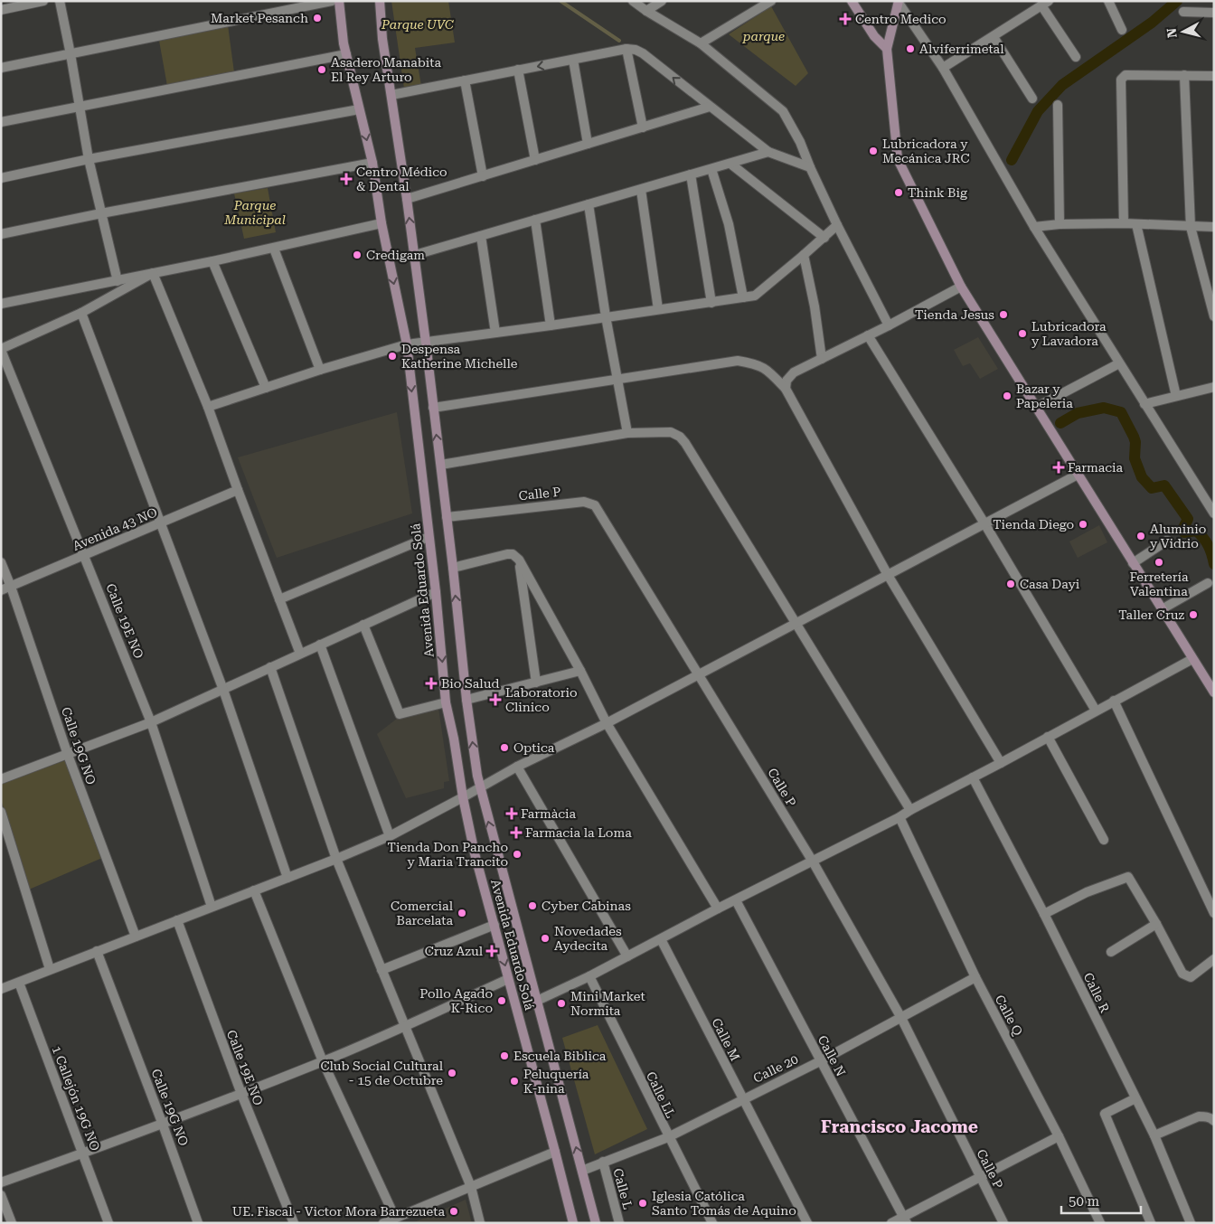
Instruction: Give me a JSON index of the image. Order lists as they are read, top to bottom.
{
  "streets": {
    "main road": ["Avenida Eduardo Solá"],
    "street": [
      "Calle P",
      "Avenida 43 NO",
      "Calle 19E NO",
      "Calle 19G NO",
      "Calle R",
      "Calle Q",
      "Calle M",
      "Calle N",
      "Calle 20",
      "Calle LL",
      "1 Callejón 19G NO",
      "Calle L"
    ]
  },
  "crossings": [
    ["Calle P", "Avenida Eduardo Solá"],
    ["Calle P", "Calle 20"],
    ["Avenida 43 NO", "Calle 19E NO"],
    ["Avenida 43 NO", "Calle 19G NO"],
    ["Avenida Eduardo Solá", "Calle 20"],
    ["Calle Q", "Calle 20"],
    ["Calle M", "Calle 20"],
    ["Calle N", "Calle 20"],
    ["Calle 20", "Calle LL"],
    ["Calle 20", "Calle L"]
  ],
  "districts": ["Francisco Jacome"],
  "parks": ["Parque UVC", "parque", "Parque Municipal"],
  "places": {
    "other": [
      "Market Pesanch",
      "Alviferrimetal",
      "Asadero Manabita El Rey Arturo",
      "Lubricadora y Mecánica JRC",
      "Think Big",
      "Credigam",
      "Tienda Jesus",
      "Lubricadora y Lavadora",
      "Despensa Katherine Michelle",
      "Bazar y Papeleria",
      "Tienda Diego",
      "Aluminio y Vidrio",
      "Ferretería Valentina",
      "Casa Dayi",
      "Taller Cruz",
      "Optica",
      "Tienda Don Pancho y Maria Trancito",
      "Cyber Cabinas",
      "Comercial Barcelata",
      "Novedades Aydecita",
      "Pollo Agado K-Rico",
      "Mini Market Normita",
      "Escuela Biblica",
      "Club Social Cultural - 15 de Octubre",
      "Peluquería K-nina",
      "Iglesia Católica Santo Tomás de Aquino",
      "UE. Fiscal - Victor Mora Barrezueta"
    ],
    "health": [
      "Centro Medico",
      "Centro Médico & Dental",
      "Farmacia",
      "Bio Salud",
      "Laboratorio Clinico",
      "Farmàcia",
      "Farmacia la Loma",
      "Cruz Azul"
    ]
  },
  "scale_bar": "50 m",
  "north": "left"
}
